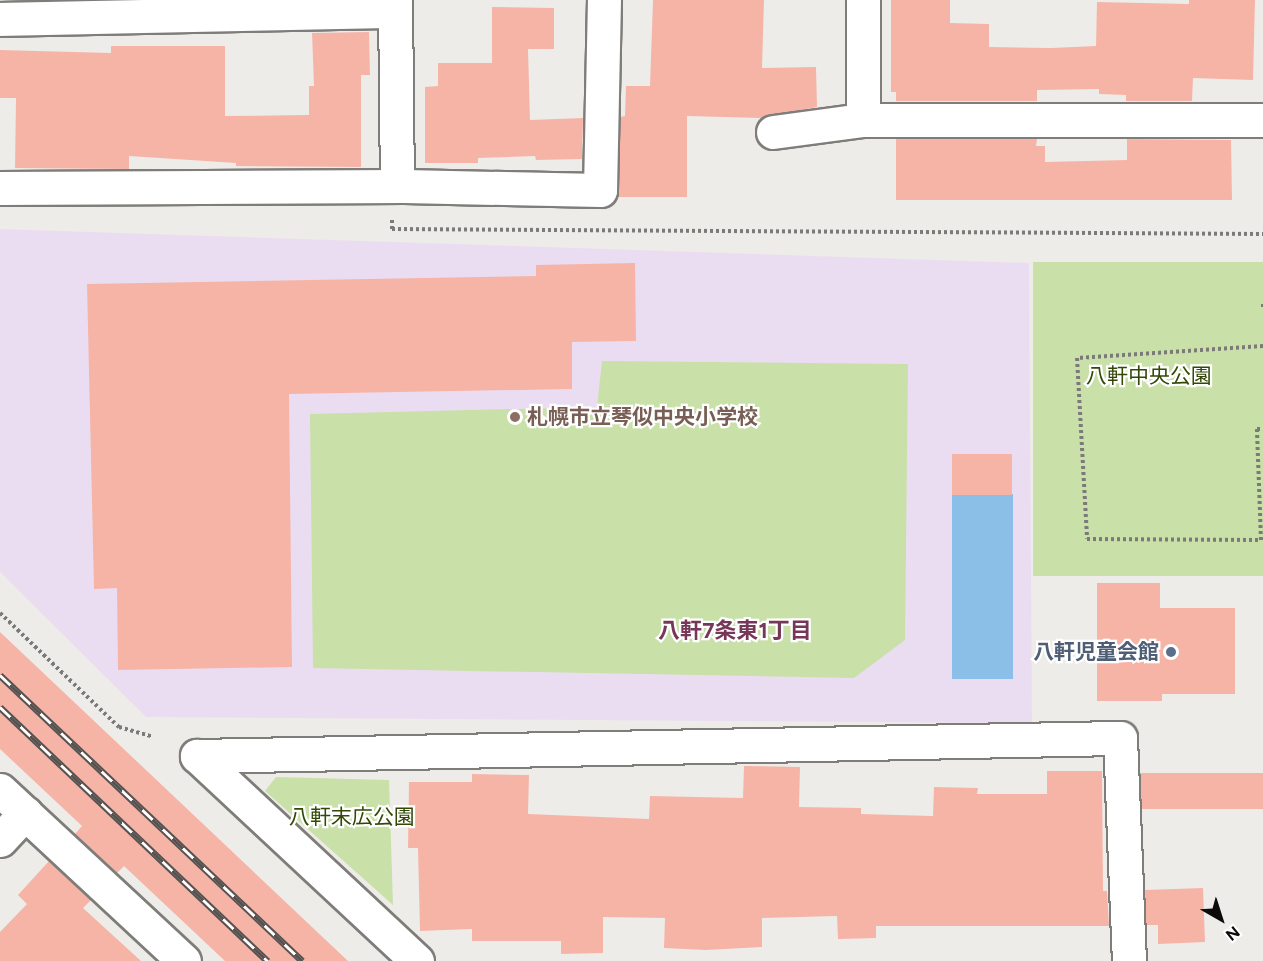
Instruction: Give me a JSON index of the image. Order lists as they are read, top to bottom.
{
  "districts": ["八軒7条東1丁目"],
  "parks": ["八軒中央公園", "八軒末広公園"],
  "places": ["札幌市立琴似中央小学校", "八軒児童会館"],
  "north": "bottom right"
}
